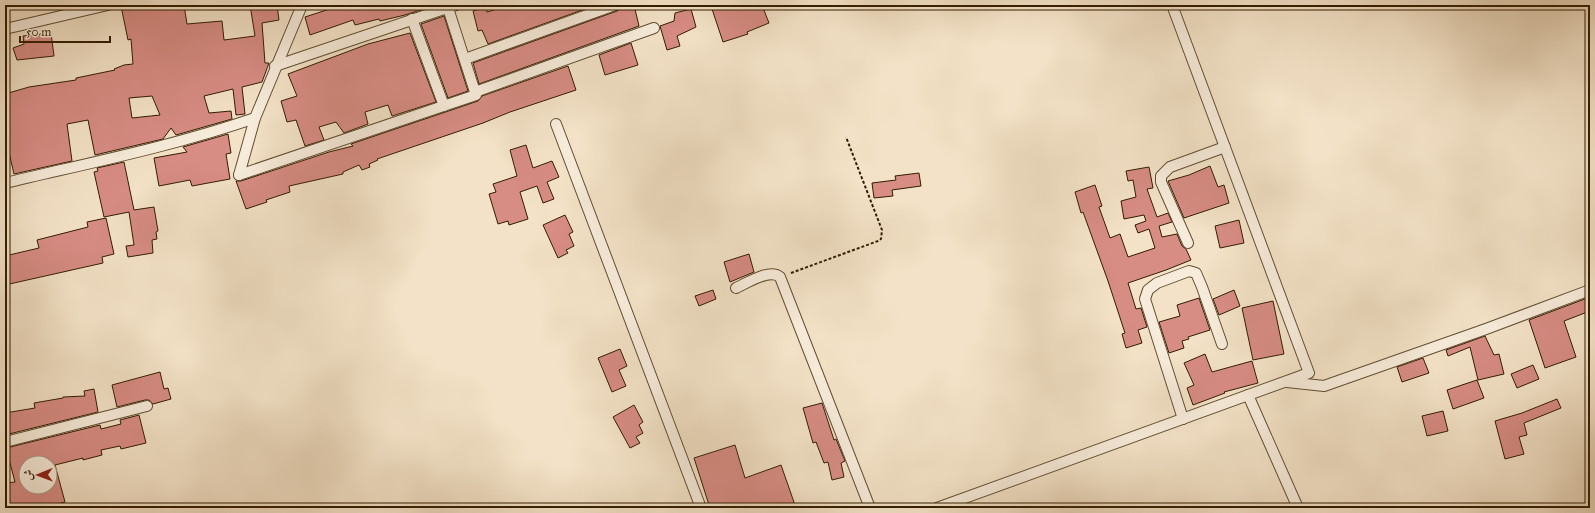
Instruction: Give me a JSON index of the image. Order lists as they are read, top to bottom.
{
  "scale_bar": "50 m",
  "north": "left"
}
